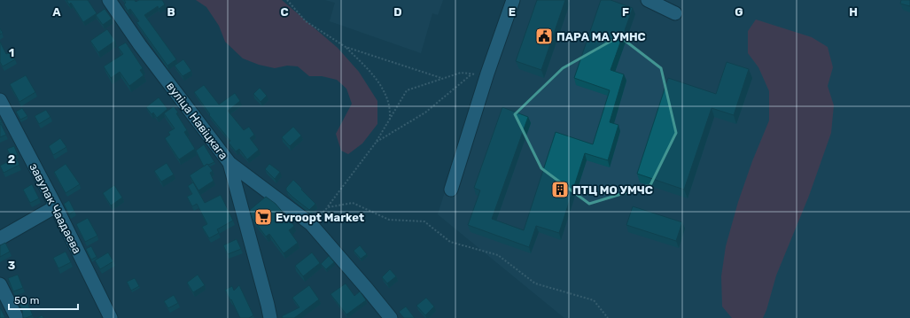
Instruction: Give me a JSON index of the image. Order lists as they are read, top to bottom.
{
  "streets": {
    "street": ["вуліца Навіцкага", "завулак Чаадаева"]
  },
  "places": {
    "public building": ["ПАРА МА УМНС"],
    "building": ["ПТЦ МО УМЧС"],
    "supermarket": ["Evroopt Market"]
  },
  "scale_bar": "50 m",
  "grid": {
    "columns": [
      "A",
      "B",
      "C",
      "D",
      "E",
      "F",
      "G",
      "H"
    ],
    "rows": ["1", "2", "3"]
  }
}
